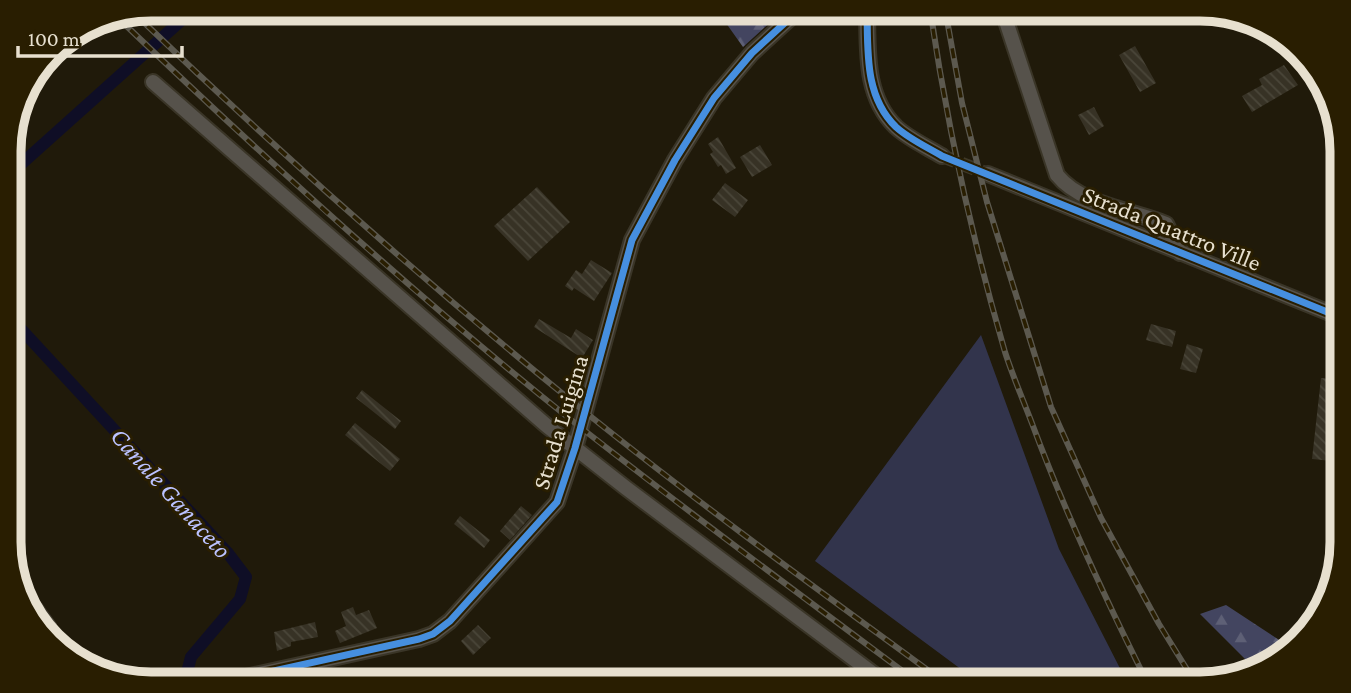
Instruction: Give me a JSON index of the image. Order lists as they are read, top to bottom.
{
  "streets": {
    "street": ["Strada Quattro Ville", "Strada Luigina"]
  },
  "water": ["Canale Ganaceto"],
  "scale_bar": "100 m"
}
